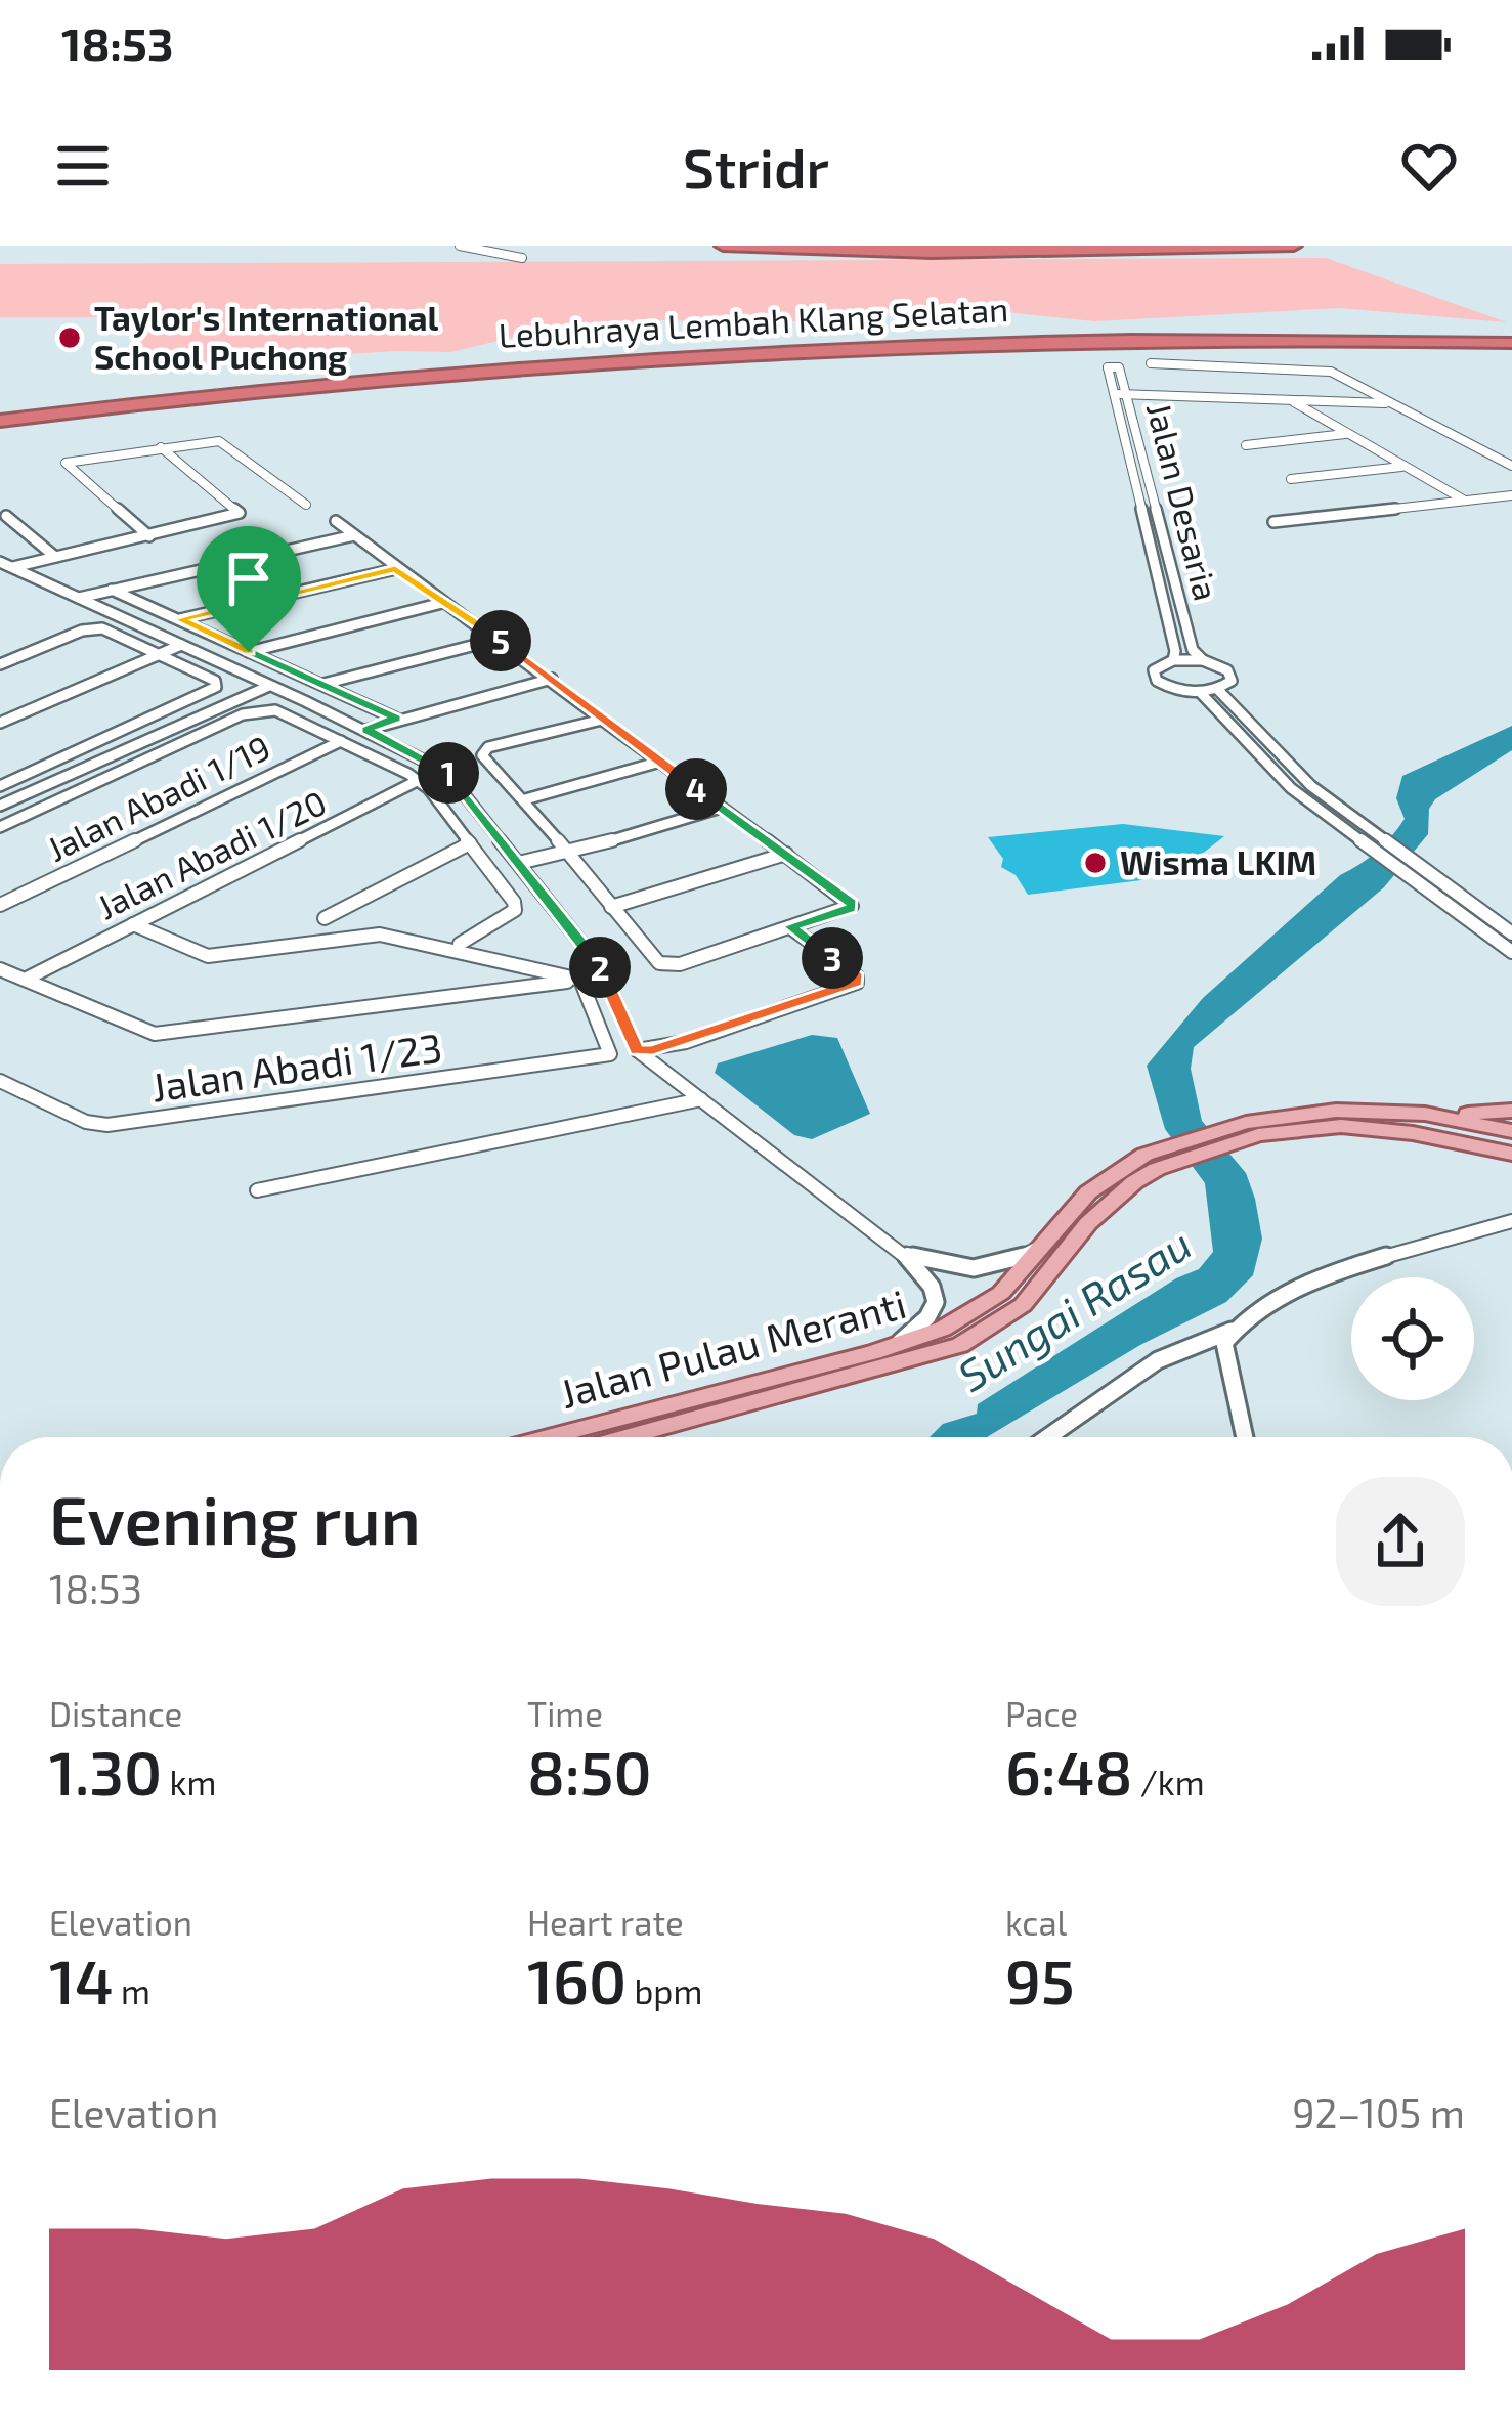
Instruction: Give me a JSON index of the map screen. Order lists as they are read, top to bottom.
{
  "streets": {
    "highway": ["Lebuhraya Lembah Klang Selatan"],
    "main road": ["Jalan Pulau Meranti"],
    "street": [
      "Jalan Desaria",
      "Jalan Abadi 1/19",
      "Jalan Abadi 1/20",
      "Jalan Abadi 1/23"
    ]
  },
  "water": ["Sungai Rasau"],
  "places": ["Taylor's International School Puchong", "Wisma LKIM"],
  "page": {
    "status": "18:53",
    "header": "Stridr",
    "pins": [
      "5",
      "1",
      "4",
      "3",
      "2"
    ],
    "heading": ["Evening run", "18:53"],
    "stats": [
      ["Distance", "1.30 km"],
      ["Time", "8:50"],
      ["Pace", "6:48 /km"],
      ["Elevation", "14 m"],
      ["Heart rate", "160 bpm"],
      ["kcal", "95"]
    ],
    "chart": ["Elevation", "92–105 m"]
  }
}
